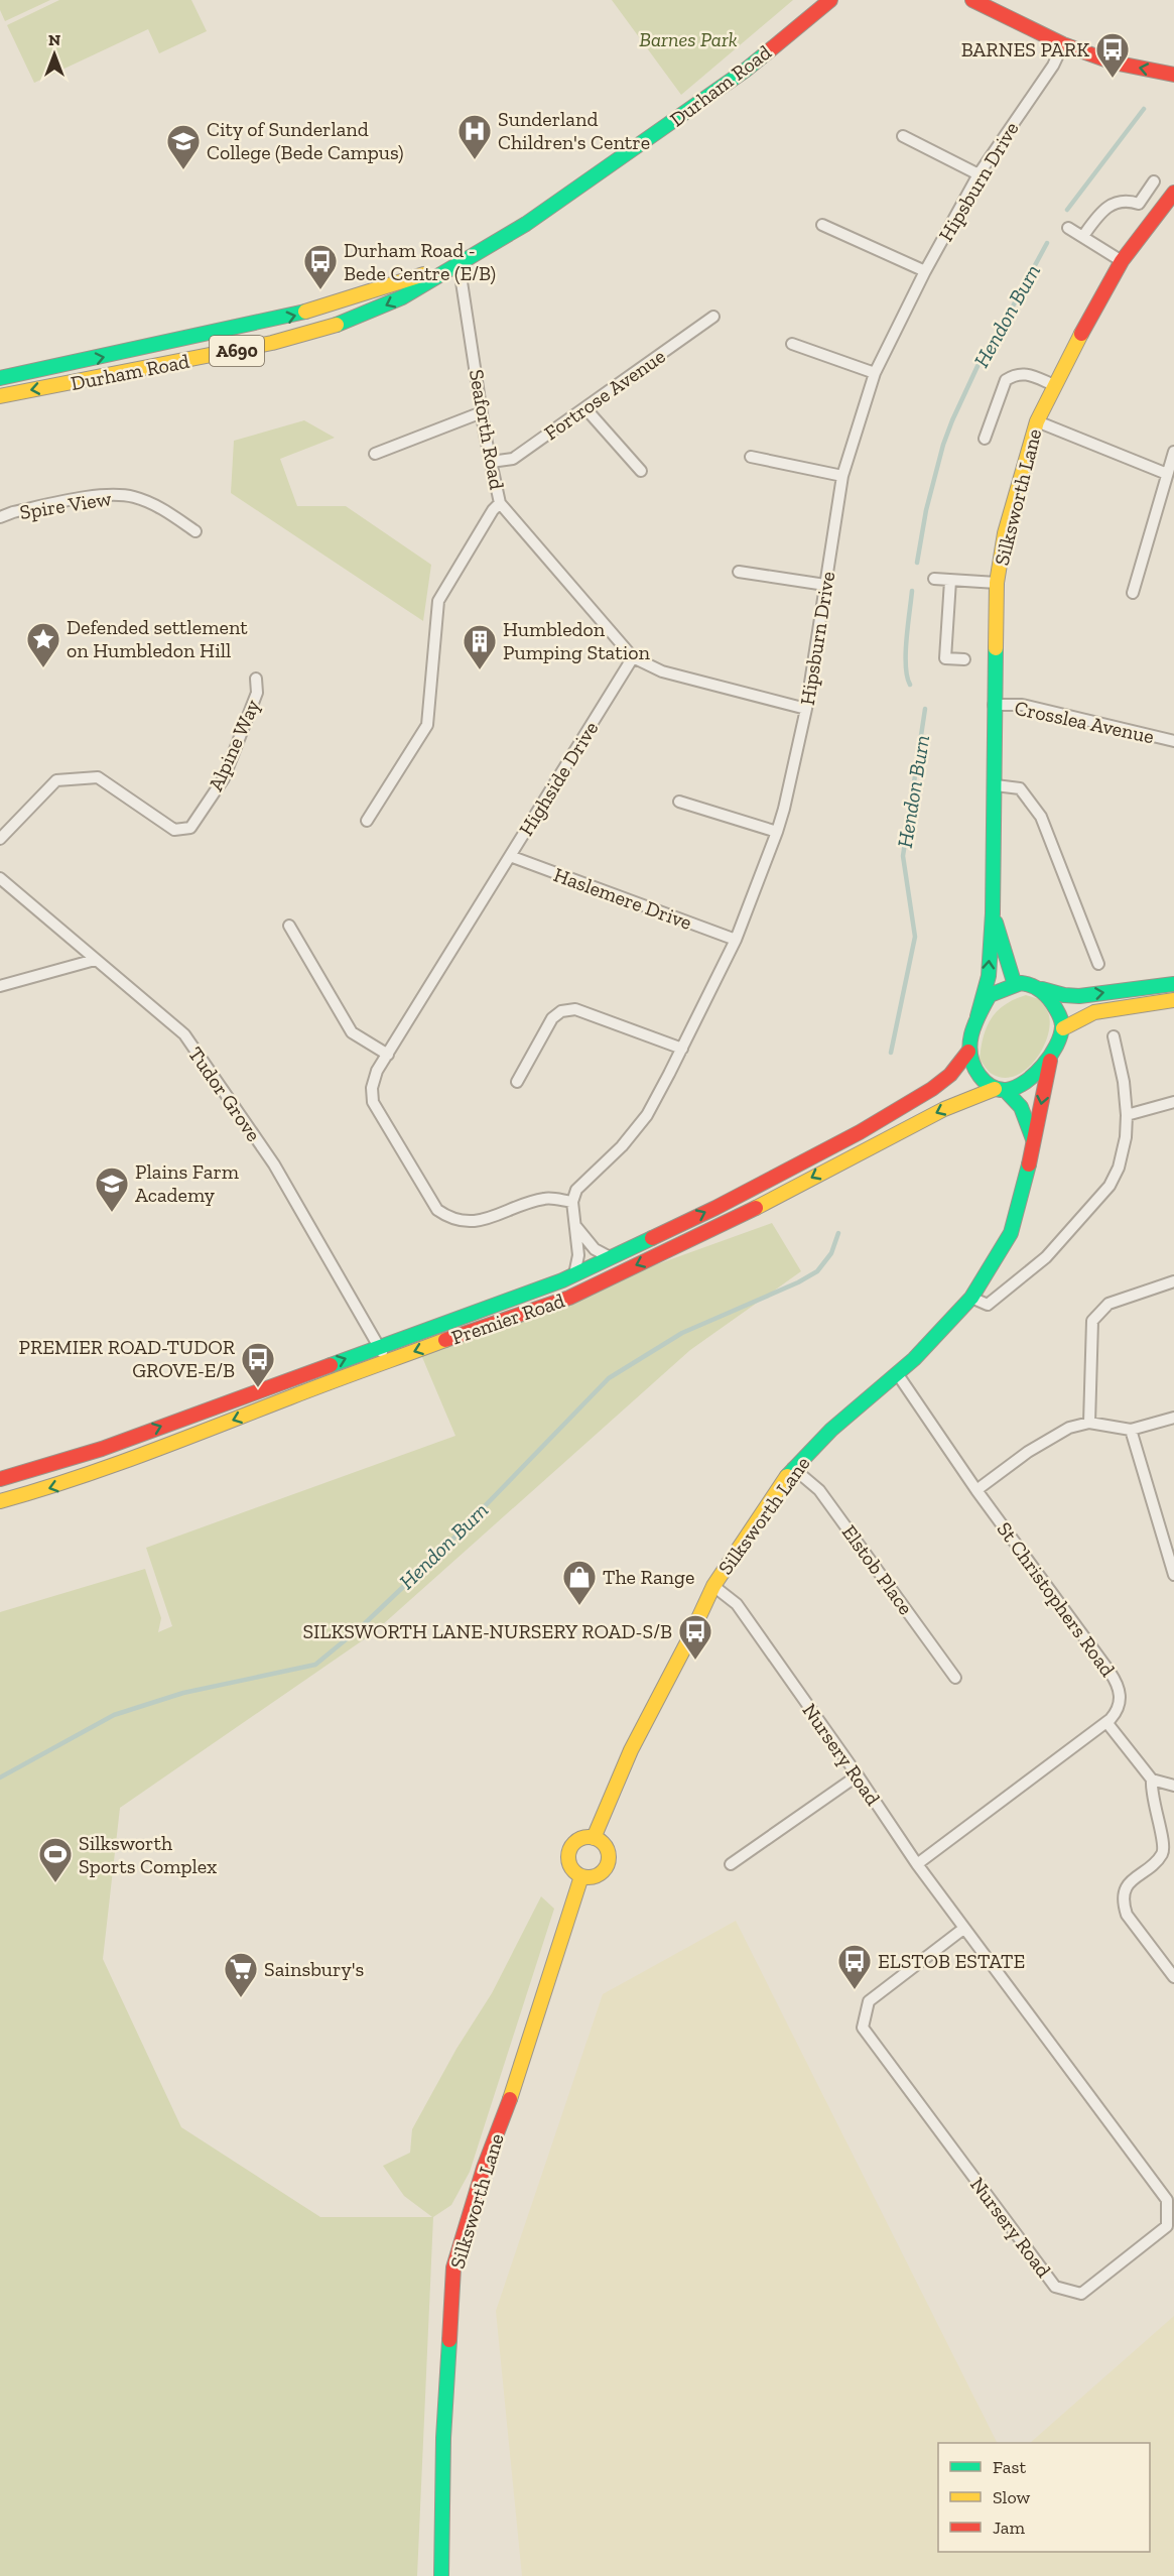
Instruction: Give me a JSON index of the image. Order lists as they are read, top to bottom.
{
  "streets": {
    "main road": [
      "Durham Road",
      "A690",
      "Silksworth Lane",
      "Premier Road"
    ],
    "street": [
      "Hipsburn Drive",
      "Fortrose Avenue",
      "Seaforth Road",
      "Spire View",
      "Crosslea Avenue",
      "Alpine Way",
      "Highside Drive",
      "Haslemere Drive",
      "Tudor Grove",
      "Elstob Place",
      "St Christophers Road",
      "Nursery Road"
    ]
  },
  "crossings": [
    ["Durham Road", "Seaforth Road"],
    ["Hipsburn Drive", "Highside Drive"],
    ["Hipsburn Drive", "Haslemere Drive"],
    ["Fortrose Avenue", "Seaforth Road"],
    ["Seaforth Road", "Highside Drive"],
    ["Silksworth Lane", "Crosslea Avenue"],
    ["Silksworth Lane", "Premier Road"],
    ["Silksworth Lane", "Elstob Place"],
    ["Silksworth Lane", "St Christophers Road"],
    ["Silksworth Lane", "Nursery Road"],
    ["Highside Drive", "Haslemere Drive"],
    ["Tudor Grove", "Premier Road"],
    ["St Christophers Road", "Nursery Road"]
  ],
  "water": ["Hendon Burn"],
  "parks": ["Barnes Park"],
  "places": {
    "bus stop": [
      "BARNES PARK",
      "Durham Road - Bede Centre (E/B)",
      "PREMIER ROAD-TUDOR GROVE-E/B",
      "SILKSWORTH LANE-NURSERY ROAD-S/B",
      "ELSTOB ESTATE"
    ],
    "hospital": ["Sunderland Children's Centre"],
    "school or university": ["City of Sunderland College (Bede Campus)", "Plains Farm Academy"],
    "place": ["Defended settlement on Humbledon Hill"],
    "building": ["Humbledon Pumping Station"],
    "shop": ["The Range"],
    "sports": ["Silksworth Sports Complex"],
    "supermarket": ["Sainsbury's"]
  },
  "legend": ["Fast", "Slow", "Jam"],
  "north": "top"
}
